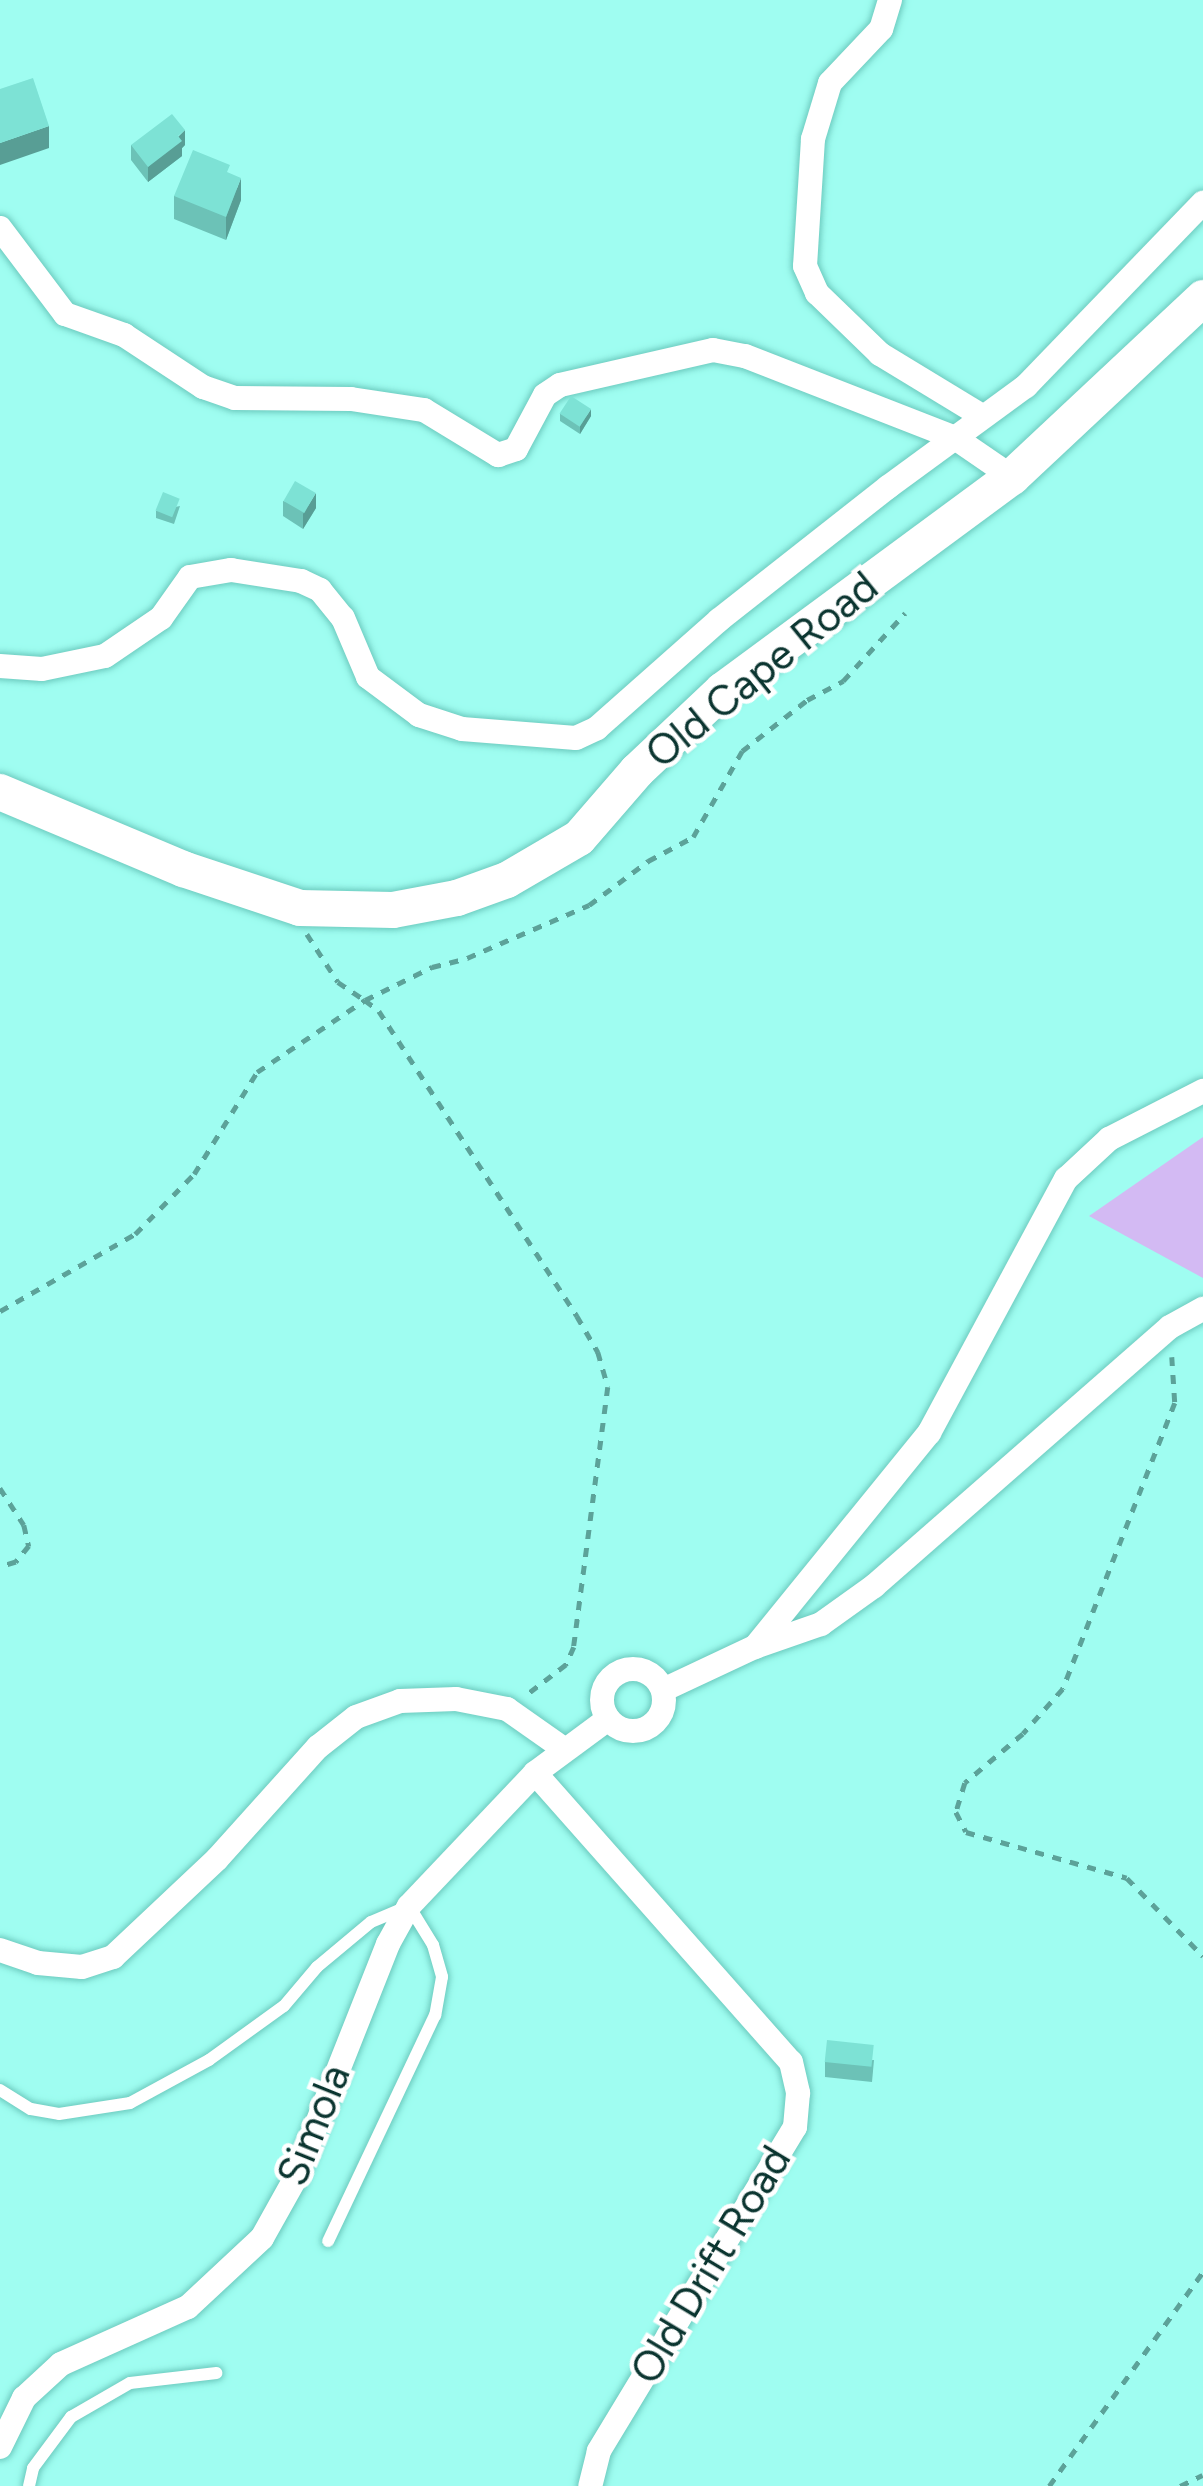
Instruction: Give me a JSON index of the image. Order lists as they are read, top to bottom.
{
  "streets": {
    "street": ["Old Cape Road", "Simola", "Old Drift Road"]
  },
  "crossings": [
    ["Simola", "Old Drift Road"]
  ]
}
